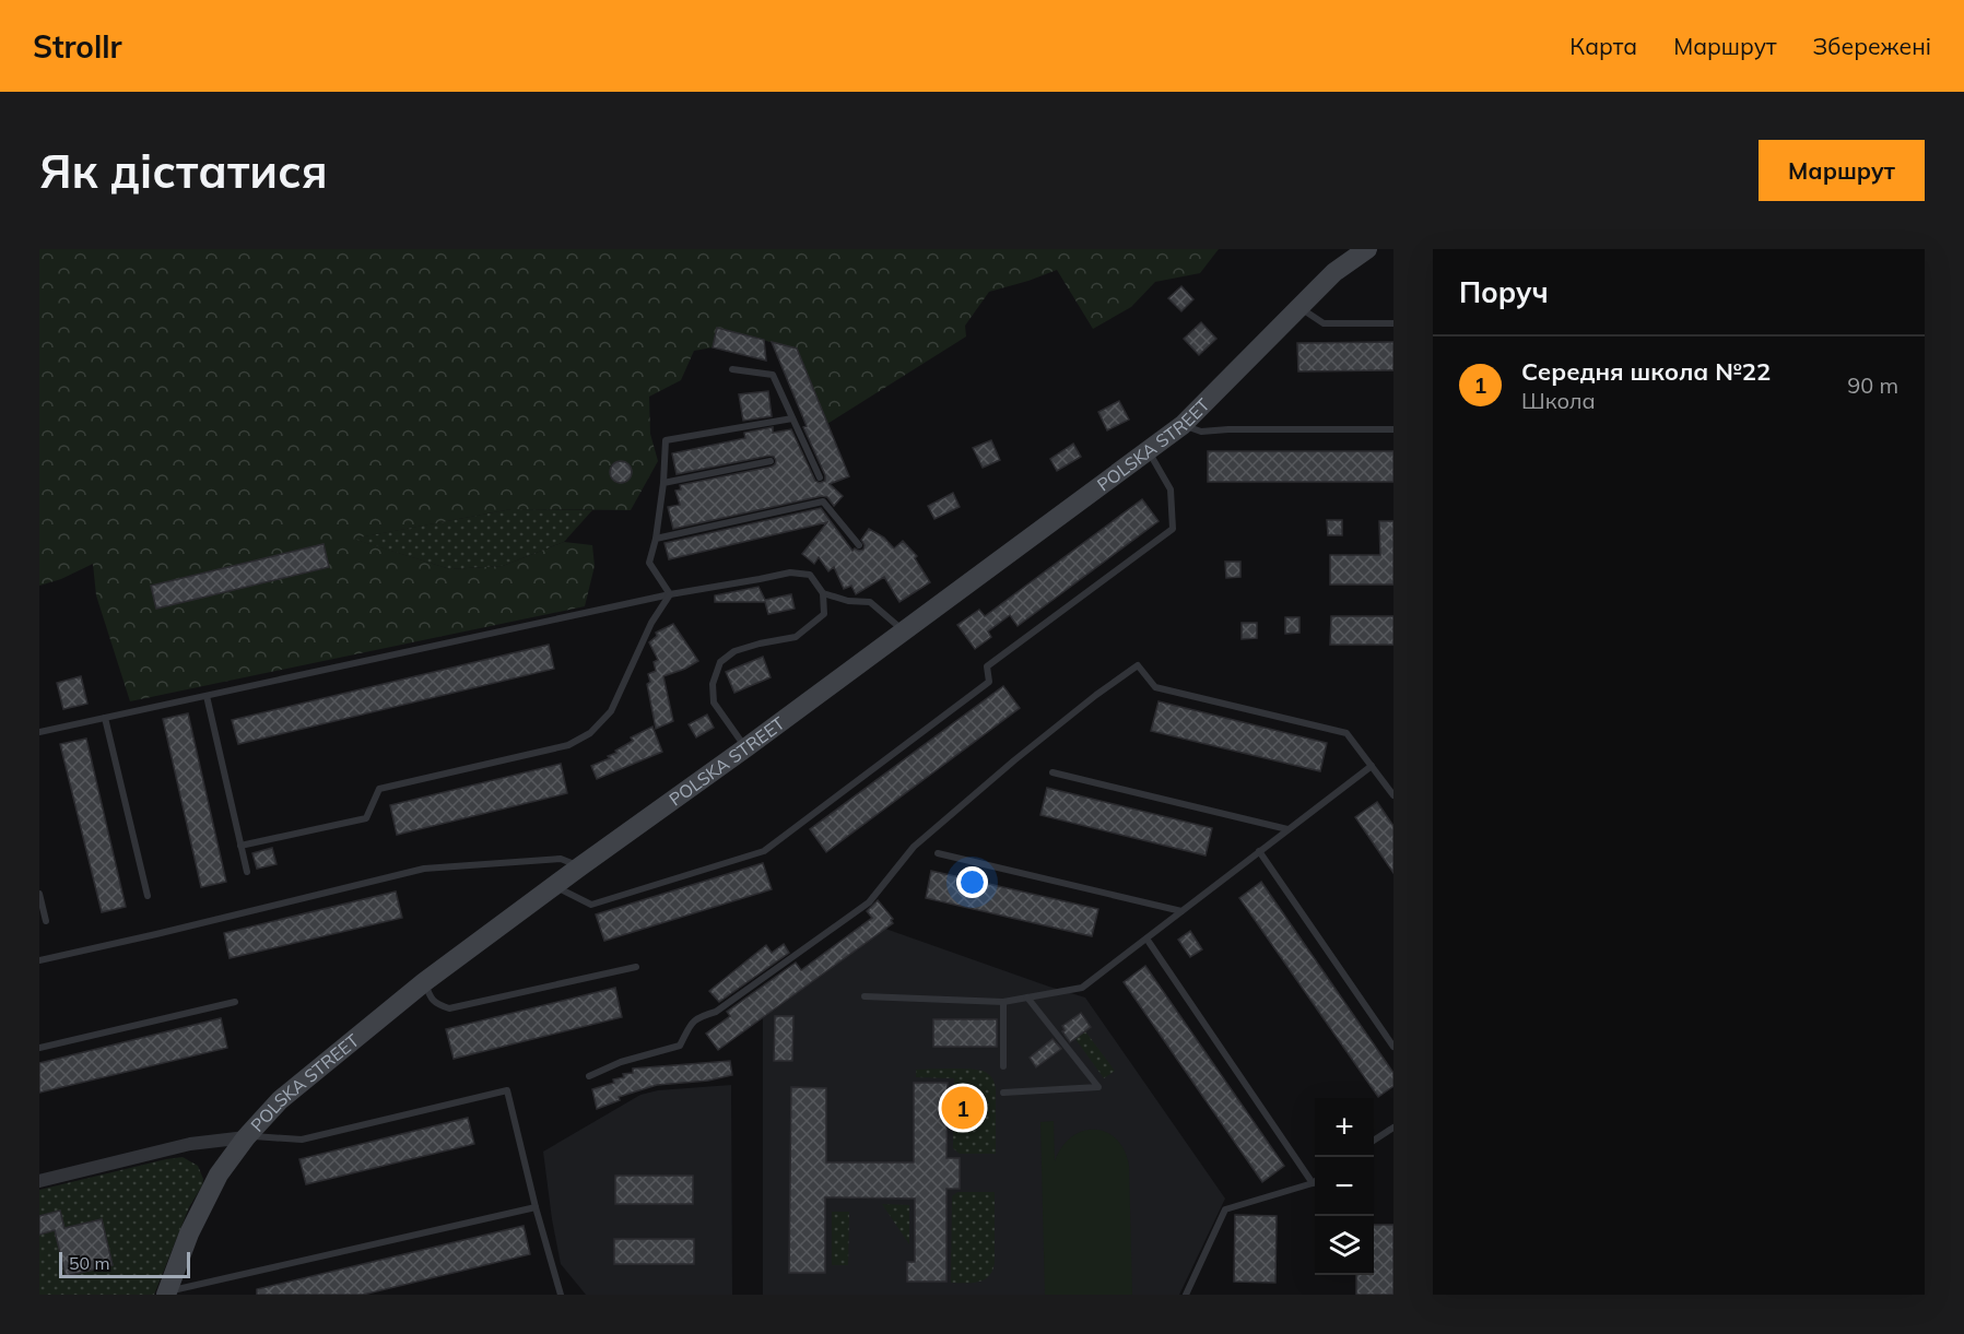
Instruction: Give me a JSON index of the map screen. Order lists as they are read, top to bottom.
{
  "streets": {
    "street": ["POLSKA STREET"]
  },
  "scale_bar": "50 m",
  "page": {
    "header": "Strollr",
    "nav": ["Карта", "Маршрут", "Збережені"],
    "buttons": "Маршрут",
    "title": "Як дістатися",
    "heading": "Поруч",
    "list": [
      {
        "mark": "1",
        "name": "Середня школа №22",
        "note": "Школа",
        "value": "90 m"
      }
    ],
    "pins": "1",
    "map_buttons": ["+", "−"],
    "scale": "50 m"
  }
}
